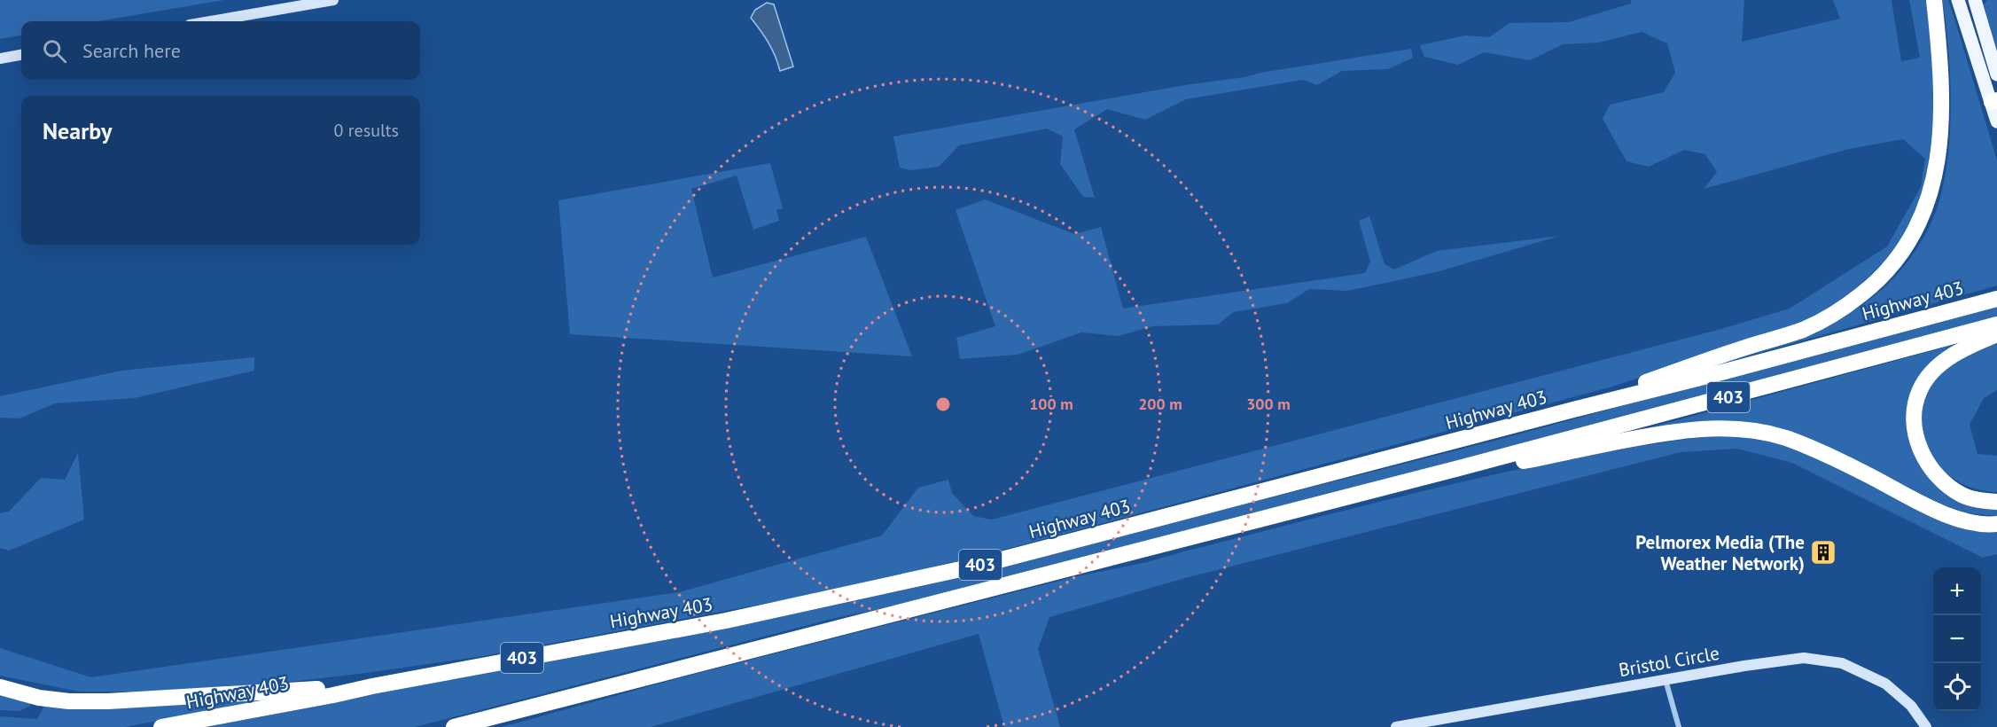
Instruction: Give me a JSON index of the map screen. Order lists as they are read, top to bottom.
{
  "streets": {
    "highway": ["Highway 403", "403"],
    "street": ["Bristol Circle"]
  },
  "places": {
    "building": ["Pelmorex Media (The Weather Network)"]
  },
  "page": {
    "search": "Search here",
    "heading": ["Nearby", "0 results"],
    "map_buttons": ["+", "−"]
  },
  "rings": ["100 m", "200 m", "300 m"]
}
